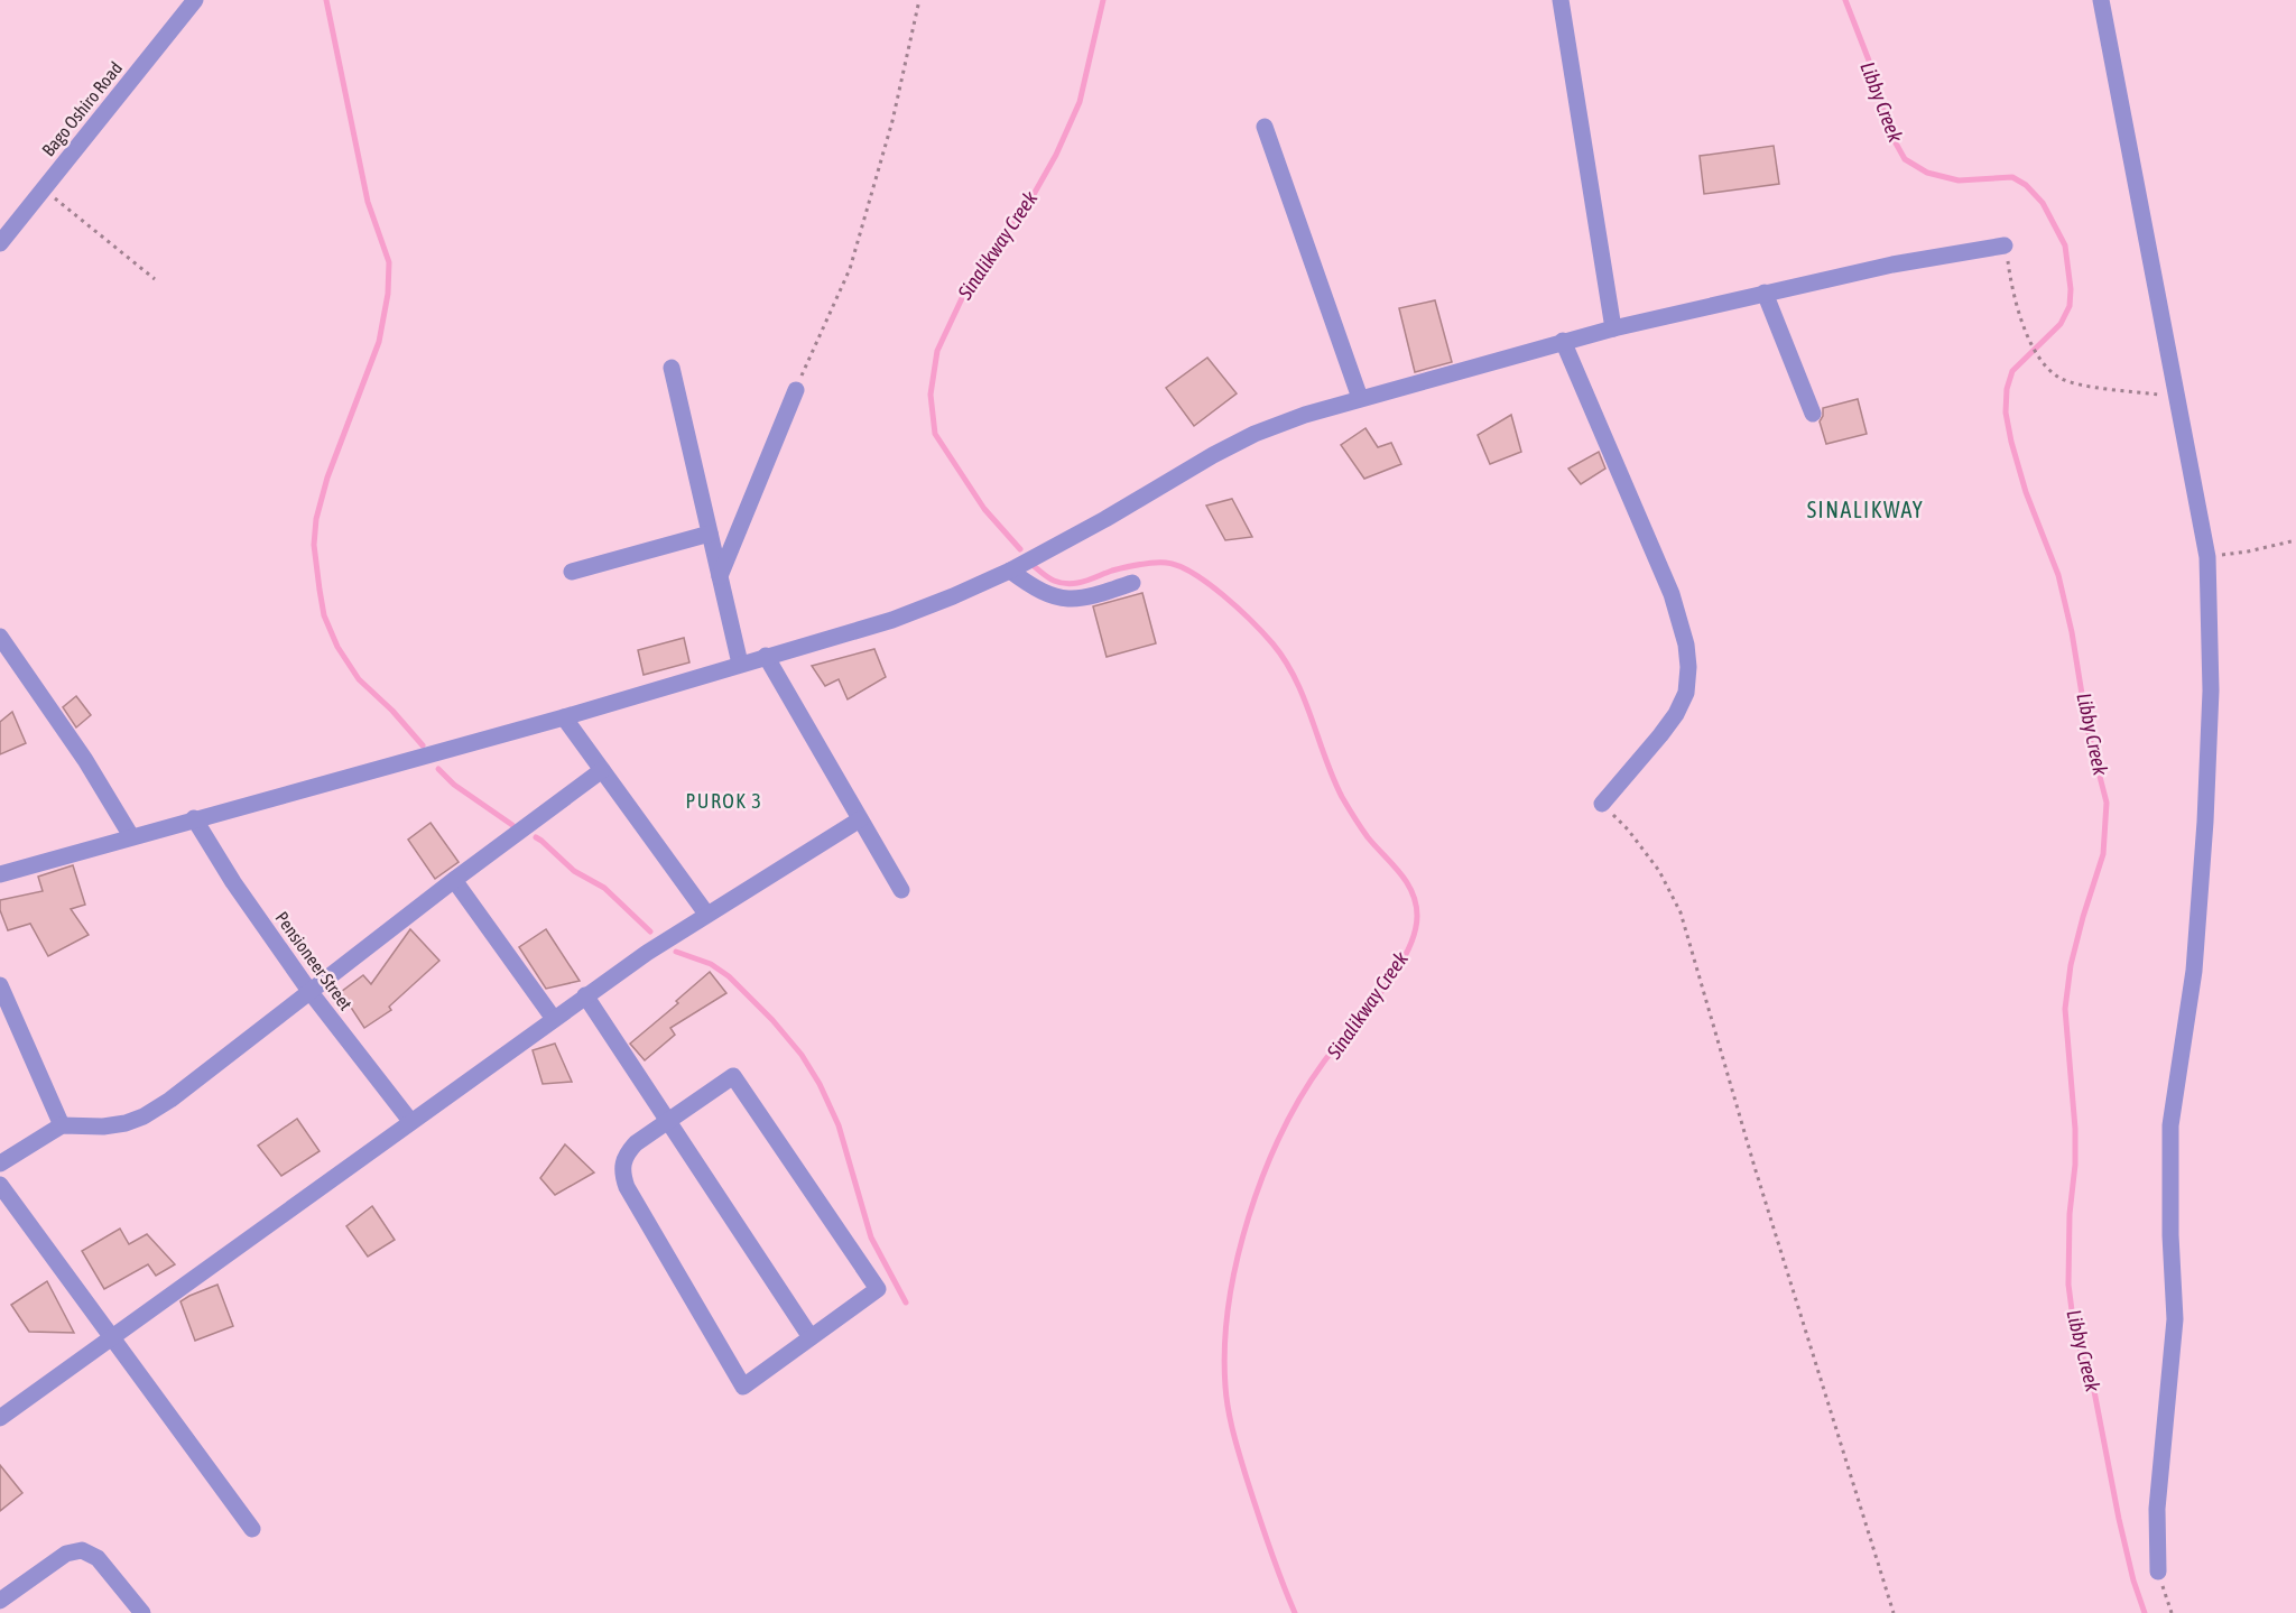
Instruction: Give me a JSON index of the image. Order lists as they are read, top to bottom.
{
  "streets": {
    "street": ["Bago Oshiro Road", "Pensioneer Street"]
  },
  "districts": ["SINALIKWAY", "PUROK 3"],
  "water": ["Libby Creek", "Sinalikway Creek"]
}
